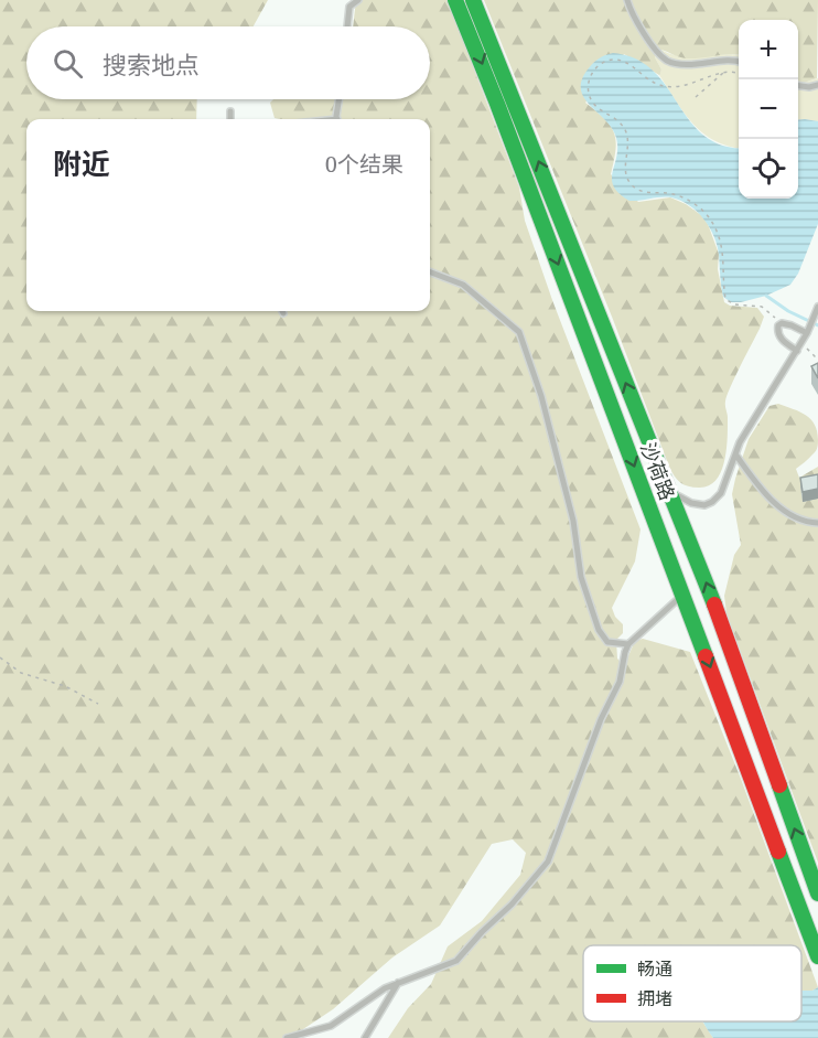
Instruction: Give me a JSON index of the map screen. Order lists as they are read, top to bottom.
{
  "streets": {
    "main road": ["沙荷路"]
  },
  "legend": ["畅通", "拥堵"],
  "page": {
    "map_buttons": ["+", "−"],
    "search": "搜索地点",
    "heading": ["附近", "0个结果"]
  }
}
